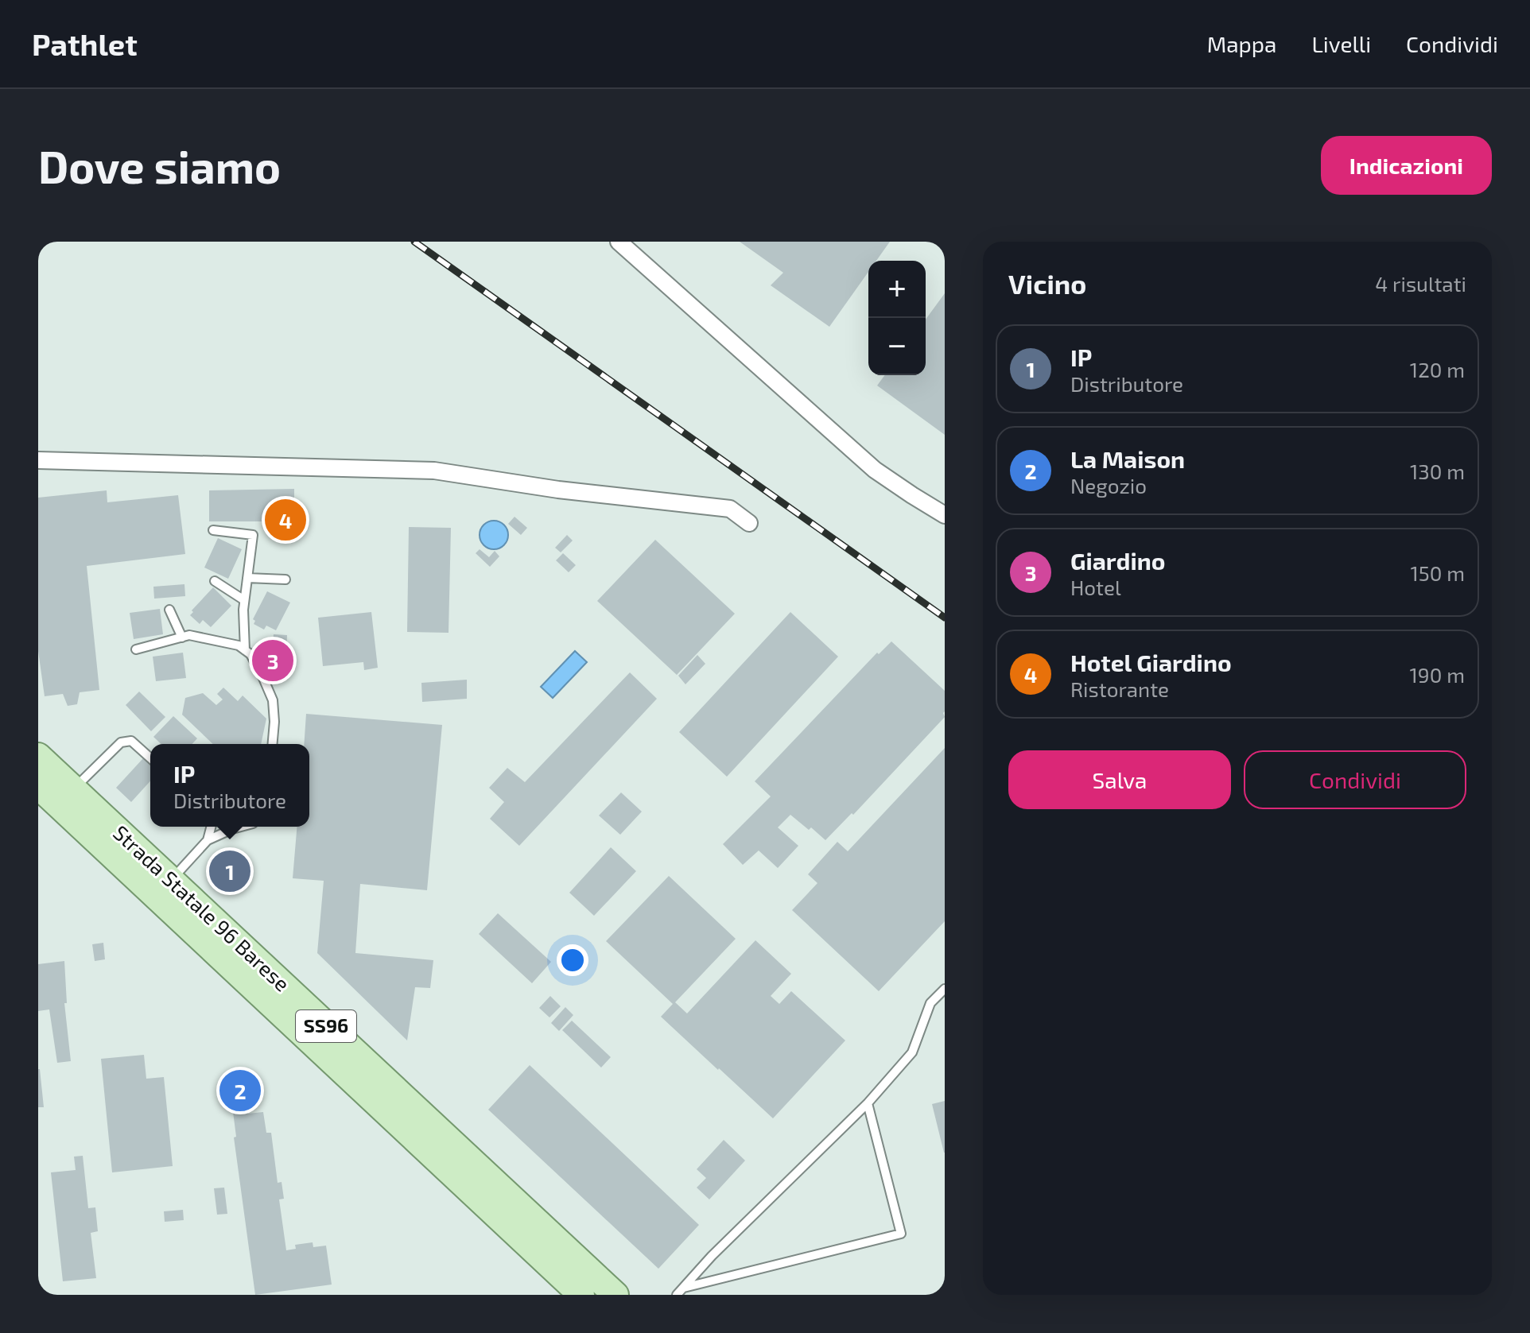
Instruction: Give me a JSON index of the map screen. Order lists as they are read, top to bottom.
{
  "streets": {
    "main road": ["Strada Statale 96 Barese", "SS96"]
  },
  "page": {
    "header": "Pathlet",
    "nav": ["Mappa", "Livelli", "Condividi"],
    "buttons": [
      "Indicazioni",
      ["Salva", "Condividi"]
    ],
    "title": "Dove siamo",
    "heading": ["Vicino", "4 risultati"],
    "map_buttons": ["+", "−"],
    "list": [
      {
        "mark": "1",
        "name": "IP",
        "note": "Distributore",
        "value": "120 m"
      },
      {
        "mark": "2",
        "name": "La Maison",
        "note": "Negozio",
        "value": "130 m"
      },
      {
        "mark": "3",
        "name": "Giardino",
        "note": "Hotel",
        "value": "150 m"
      },
      {
        "mark": "4",
        "name": "Hotel Giardino",
        "note": "Ristorante",
        "value": "190 m"
      }
    ],
    "pins": [
      "4",
      "3",
      "1",
      "2"
    ],
    "popup": ["IP", "Distributore"]
  }
}
